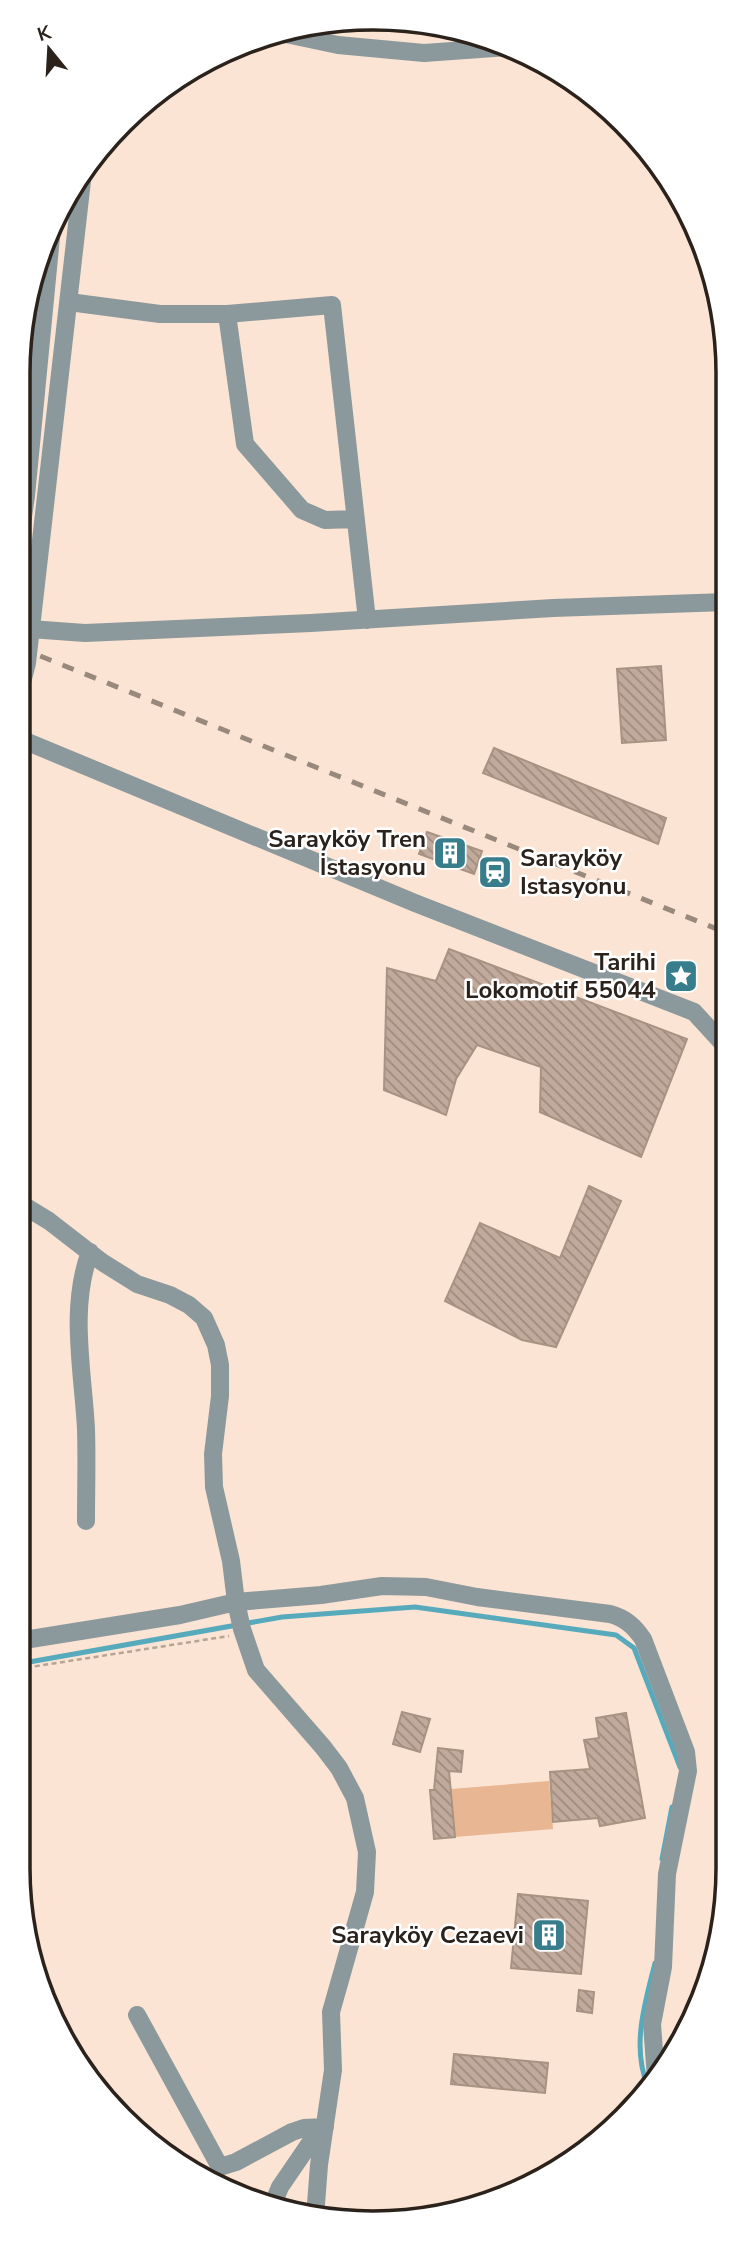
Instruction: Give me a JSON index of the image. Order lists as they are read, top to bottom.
{
  "places": {
    "building": ["Sarayköy Tren İstasyonu", "Sarayköy Cezaevi"],
    "station": ["Sarayköy Istasyonu"],
    "place": ["Tarihi Lokomotif 55044"]
  },
  "north": "top"
}
